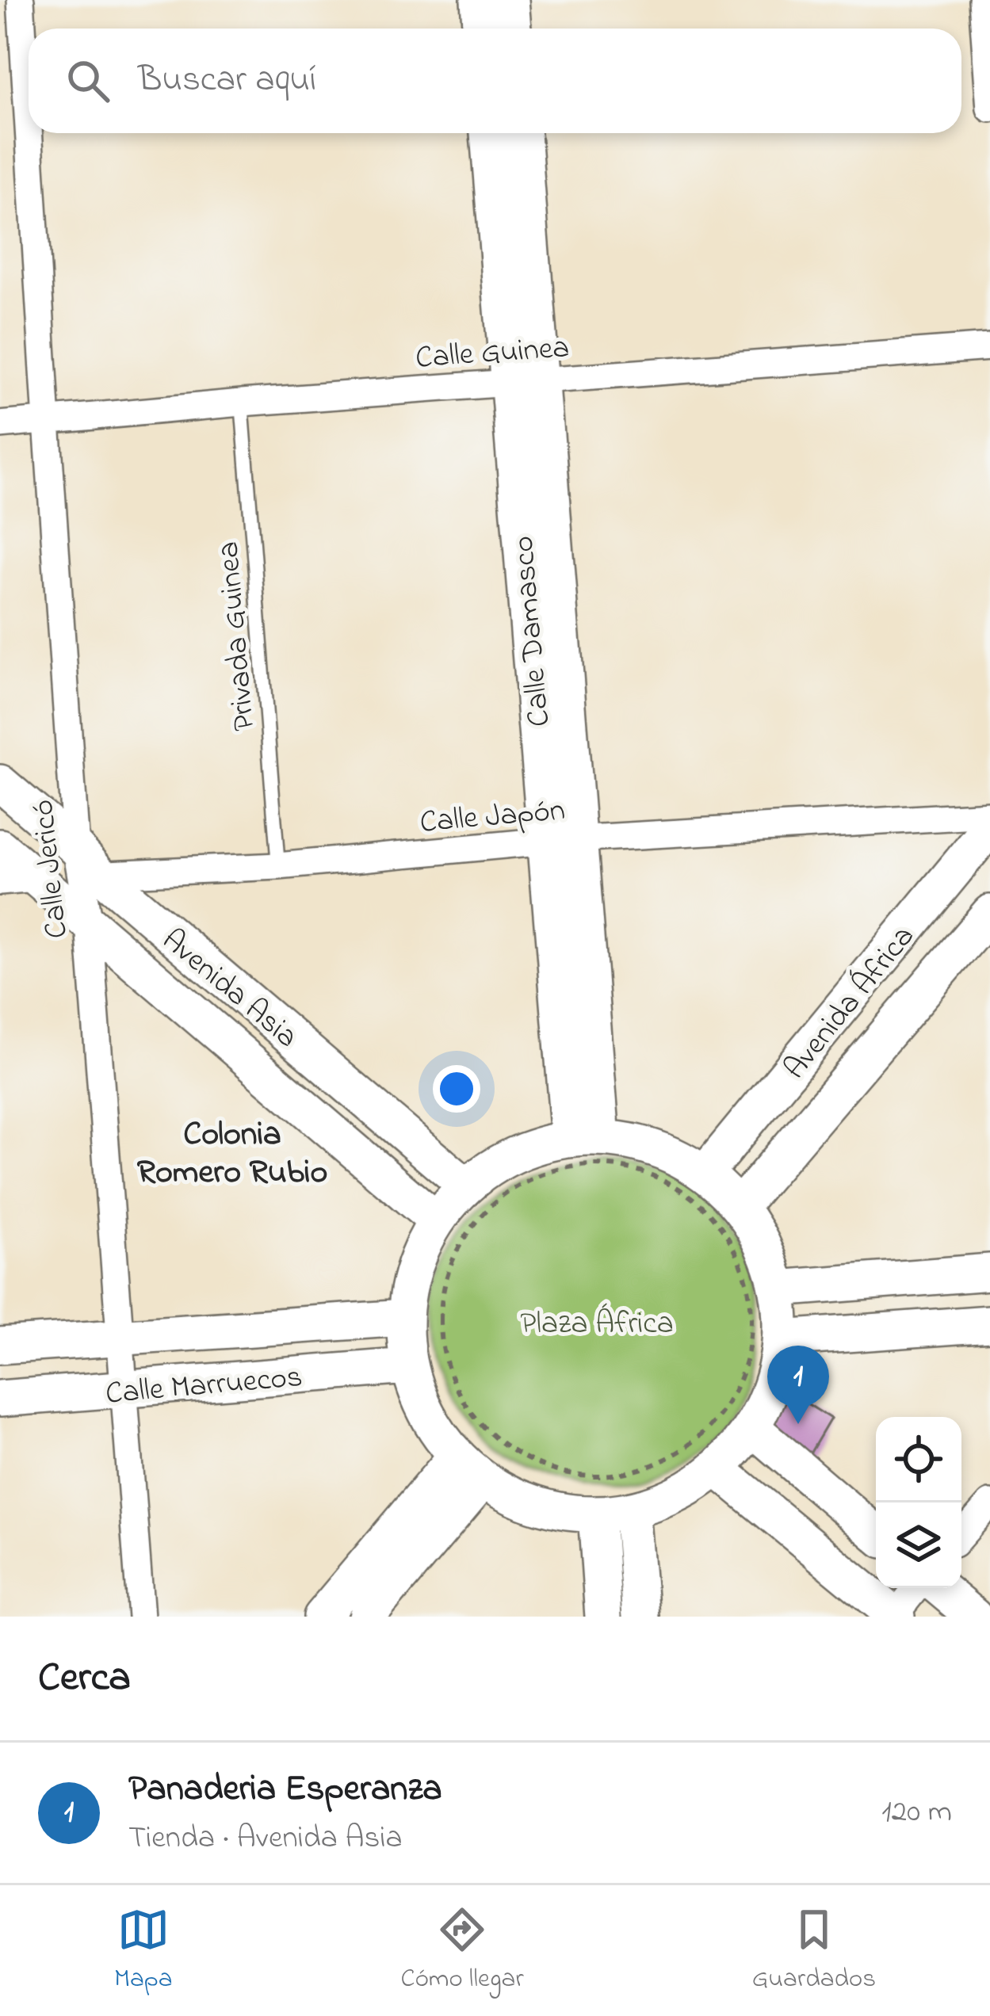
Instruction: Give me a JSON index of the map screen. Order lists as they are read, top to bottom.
{
  "streets": {
    "street": [
      "Calle Guinea",
      "Calle Damasco",
      "Calle Japón",
      "Calle Jericó",
      "Avenida Asia",
      "Avenida África",
      "Calle Marruecos"
    ],
    "lane": ["Privada Guinea"]
  },
  "crossings": [
    ["Calle Guinea", "Calle Damasco"],
    ["Calle Guinea", "Privada Guinea"],
    ["Calle Guinea", "Calle Jericó"],
    ["Calle Damasco", "Calle Japón"],
    ["Privada Guinea", "Calle Japón"],
    ["Calle Japón", "Calle Jericó"],
    ["Calle Japón", "Avenida Asia"],
    ["Calle Jericó", "Avenida Asia"],
    ["Calle Jericó", "Calle Marruecos"]
  ],
  "districts": ["Colonia Romero Rubio"],
  "parks": ["Plaza África"],
  "page": {
    "search": "Buscar aquí",
    "pins": "1",
    "heading": "Cerca",
    "list": [
      {
        "mark": "1",
        "name": "Panaderia Esperanza",
        "note": "Tienda · Avenida Asia",
        "value": "120 m"
      }
    ],
    "nav": ["Mapa", "Cómo llegar", "Guardados"]
  }
}
